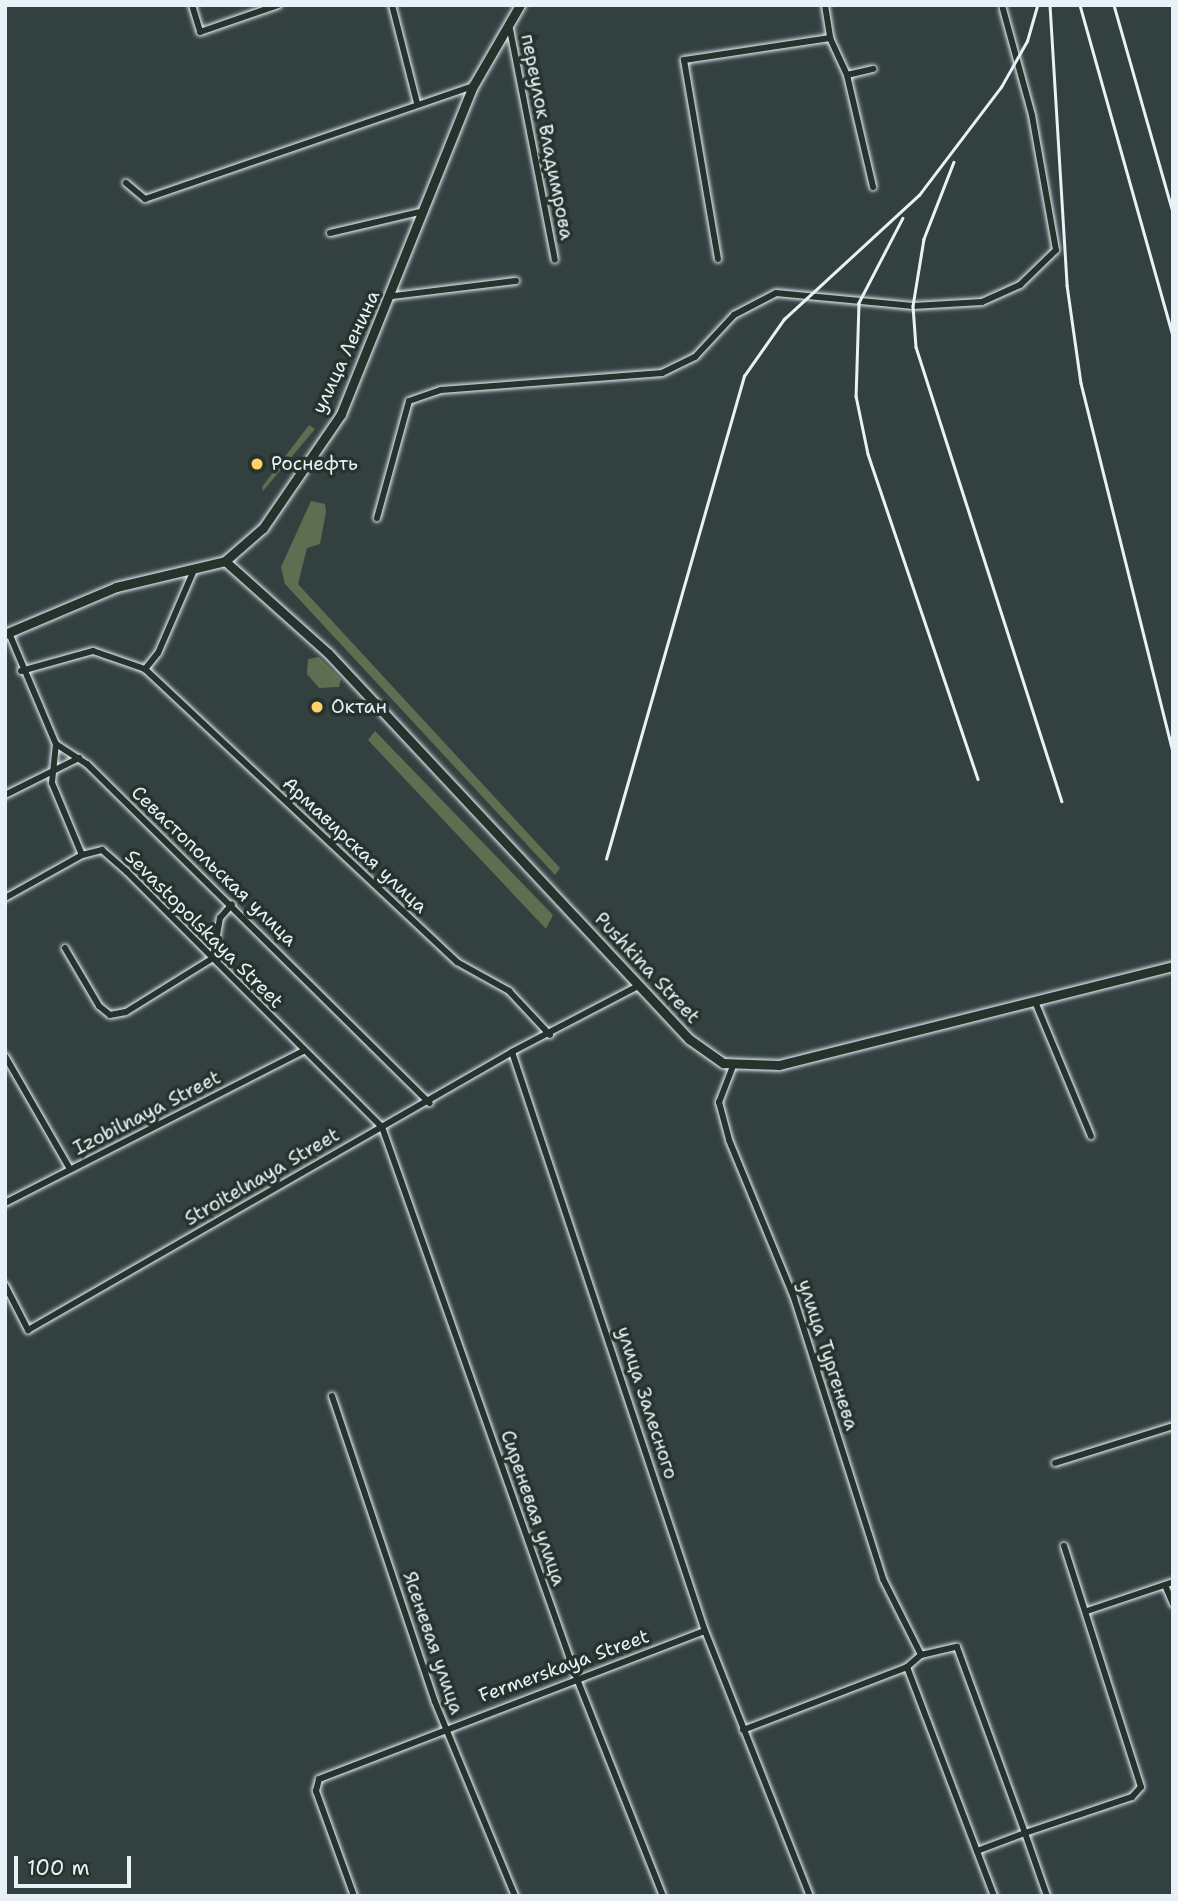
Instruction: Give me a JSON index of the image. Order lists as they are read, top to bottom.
{
  "streets": {
    "main road": ["улица Ленина", "Pushkina Street"],
    "street": [
      "переулок Владимрова",
      "Армавирская улица",
      "Севастопольская улица",
      "Sevastopolskaya Street",
      "Izobilnaya Street",
      "Stroitelnaya Street",
      "улица Тургенева",
      "улица Залесного",
      "Сиреневая улица",
      "Ясеневая улица",
      "Fermerskaya Street"
    ]
  },
  "crossings": [
    ["переулок Владимрова", "улица Ленина"],
    ["улица Ленина", "Pushkina Street"],
    ["Севастопольская улица", "Stroitelnaya Street"],
    ["Sevastopolskaya Street", "Izobilnaya Street"],
    ["Sevastopolskaya Street", "Stroitelnaya Street"],
    ["Sevastopolskaya Street", "Сиреневая улица"],
    ["Pushkina Street", "улица Тургенева"],
    ["Stroitelnaya Street", "улица Залесного"],
    ["Stroitelnaya Street", "Сиреневая улица"],
    ["улица Залесного", "Fermerskaya Street"],
    ["Сиреневая улица", "Fermerskaya Street"],
    ["Ясеневая улица", "Fermerskaya Street"]
  ],
  "places": ["Роснефть", "Октан"],
  "scale_bar": "100 m"
}
